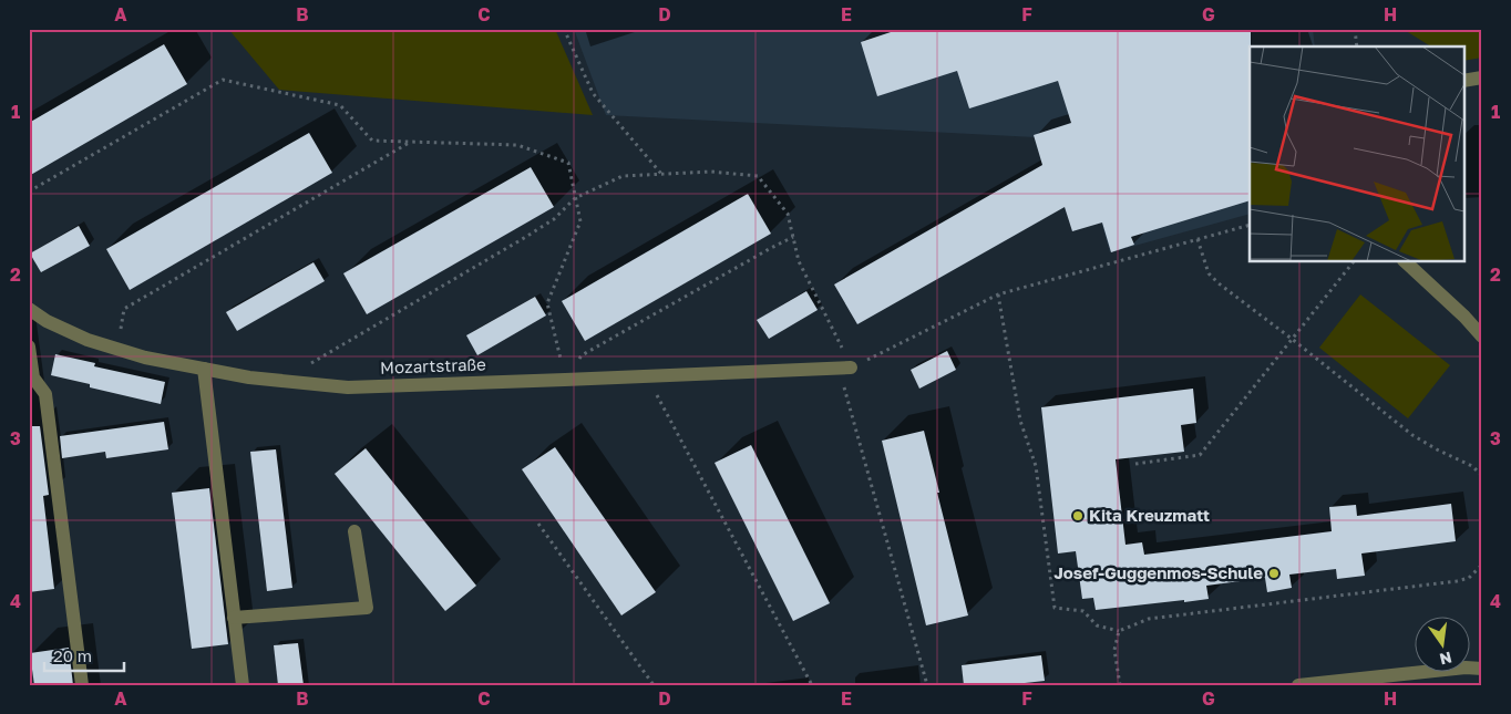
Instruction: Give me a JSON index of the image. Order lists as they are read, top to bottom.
{
  "streets": {
    "street": ["Mozartstraße"]
  },
  "places": ["Kita Kreuzmatt", "Josef-Guggenmos-Schule"],
  "scale_bar": "20 m",
  "north": "bottom",
  "grid": {
    "columns": [
      "A",
      "B",
      "C",
      "D",
      "E",
      "F",
      "G",
      "H"
    ],
    "rows": [
      "1",
      "2",
      "3",
      "4"
    ]
  }
}
